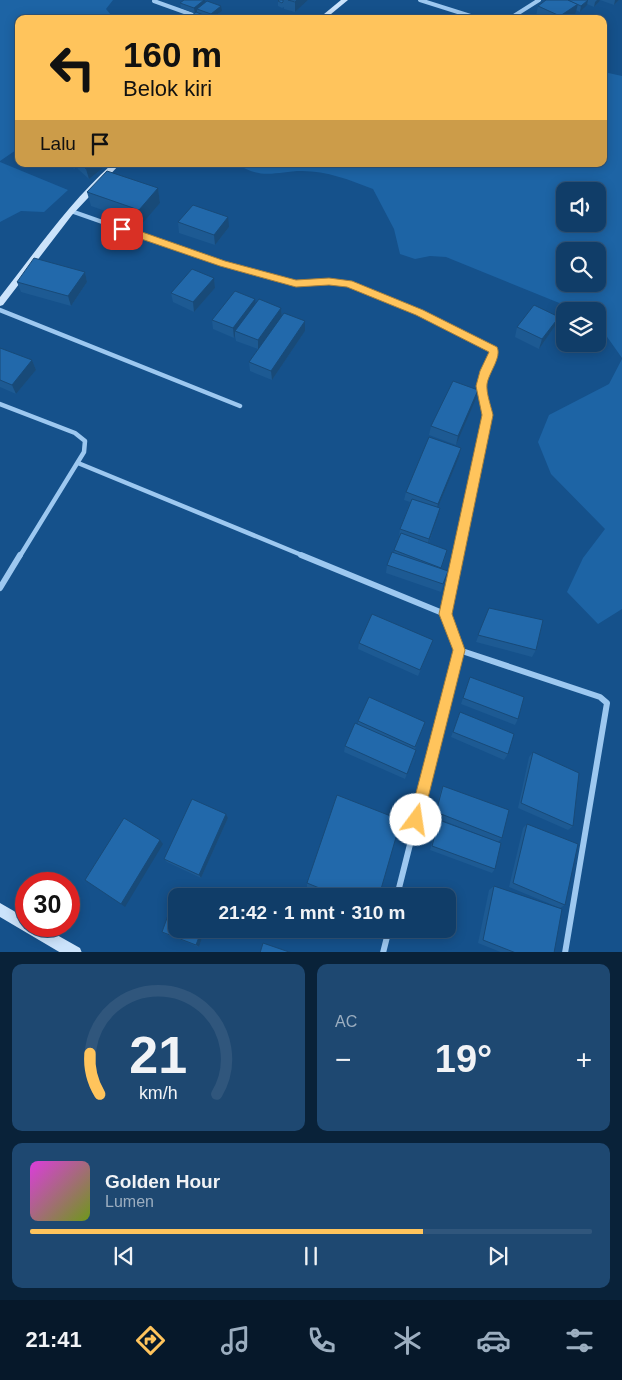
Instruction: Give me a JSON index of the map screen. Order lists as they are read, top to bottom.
{
  "page": {
    "turn": ["160 m", "Belok kiri"],
    "then": "Lalu",
    "limit": "30",
    "trip": "21:42 · 1 mnt · 310 m",
    "tile": "AC",
    "heat": ["−", "19°", "+"],
    "song": ["Golden Hour", "Lumen"],
    "tabs": "21:41",
    "gauge": ["21", "km/h"]
  }
}
